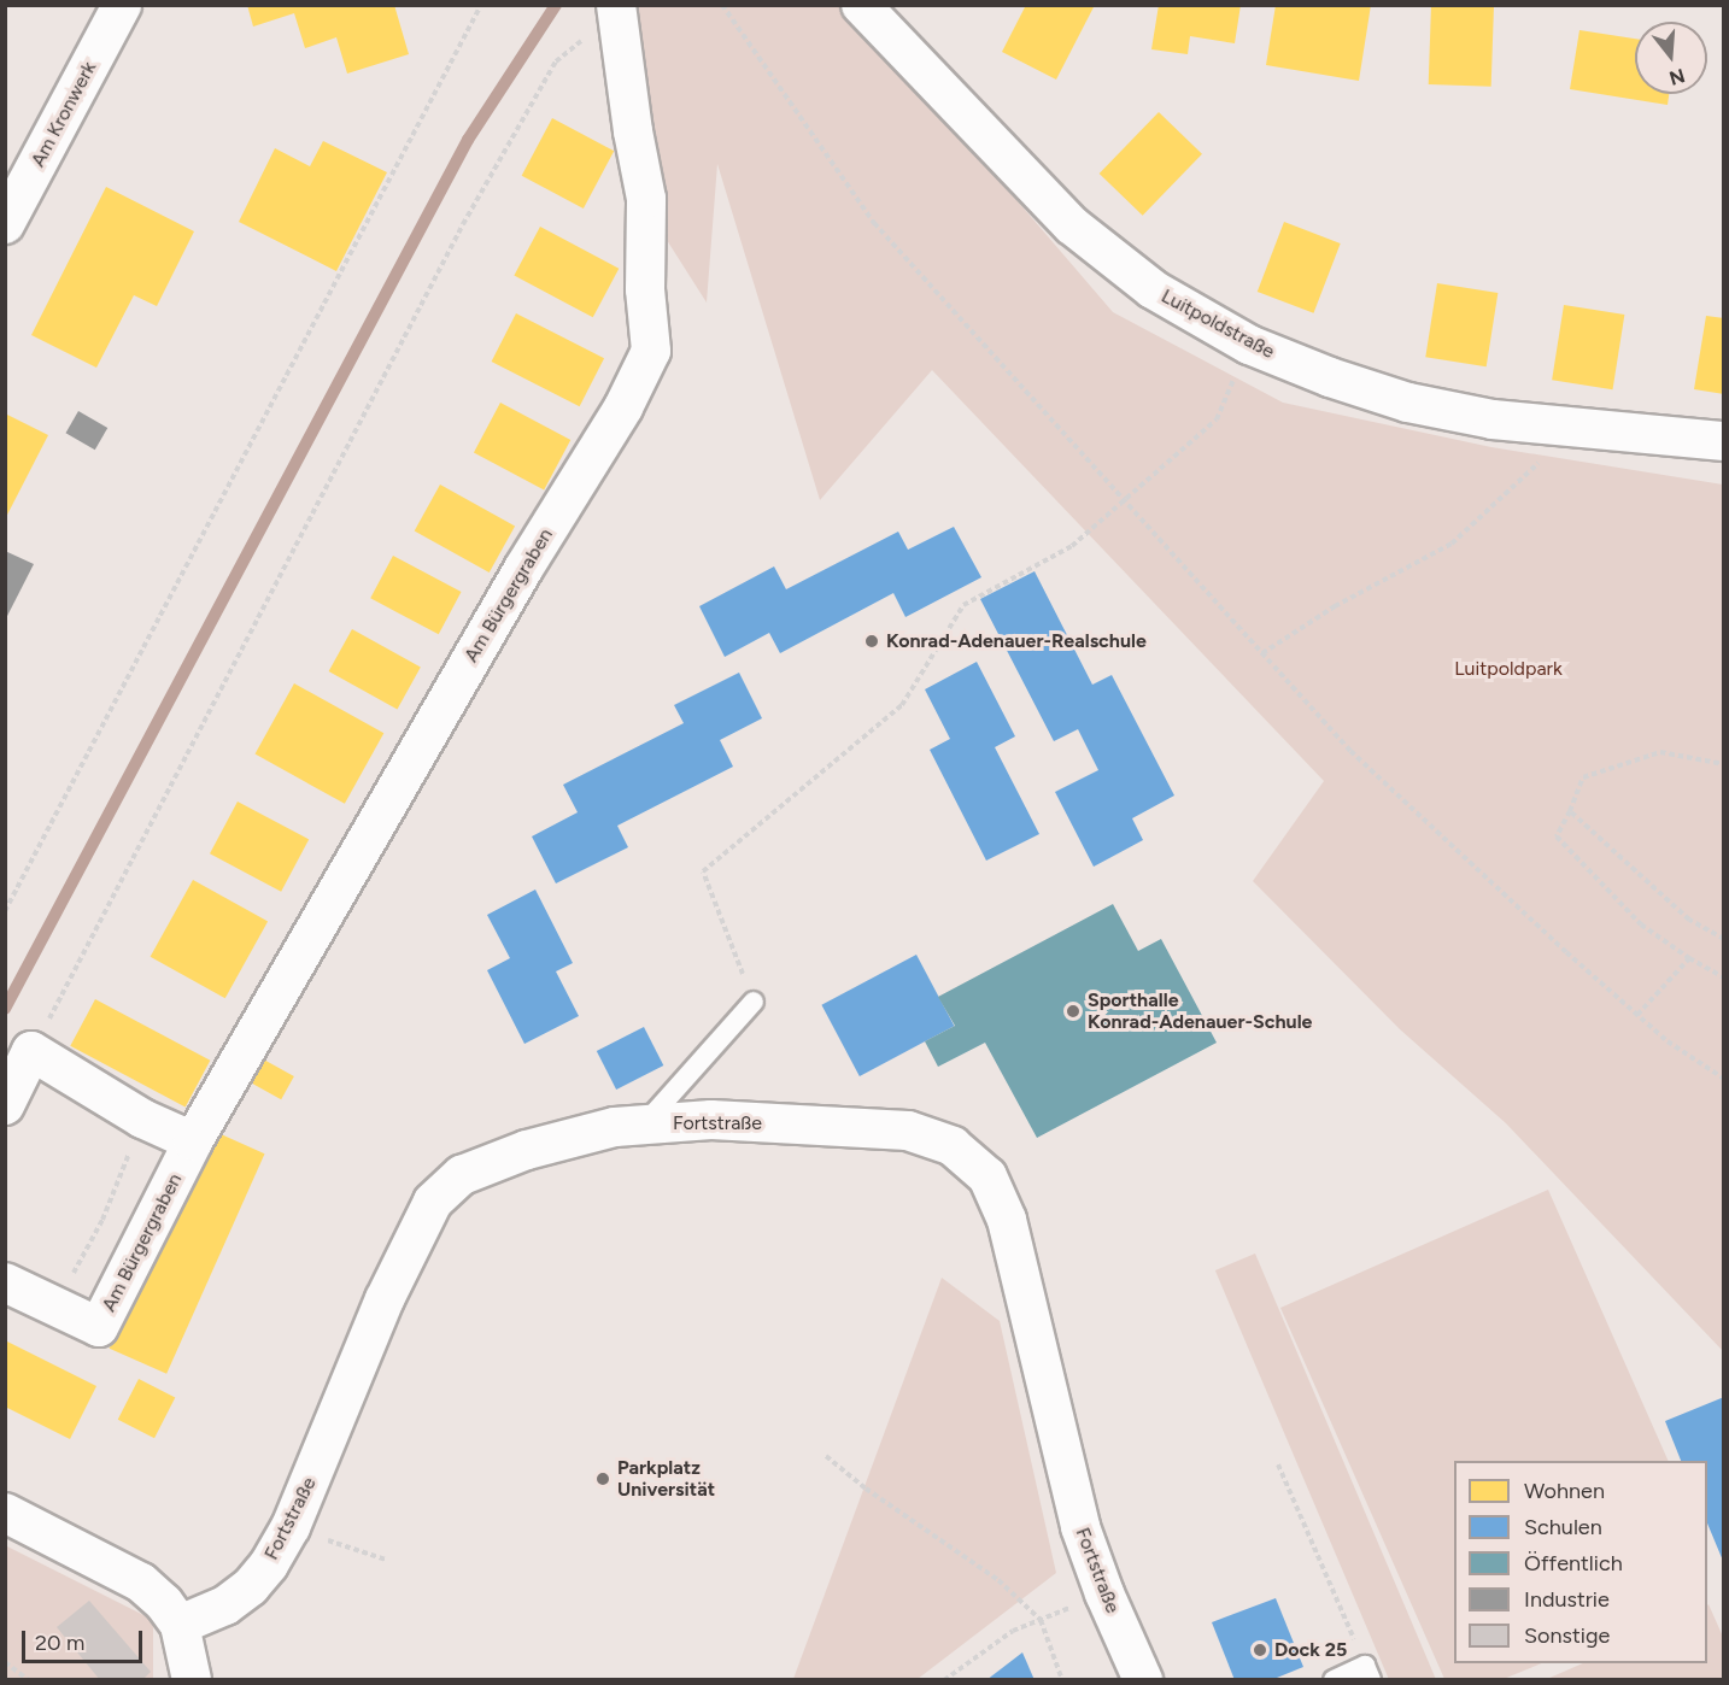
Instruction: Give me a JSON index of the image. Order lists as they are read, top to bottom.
{
  "streets": {
    "street": [
      "Am Kronwerk",
      "Luitpoldstraße",
      "Am Bürgergraben",
      "Fortstraße"
    ]
  },
  "parks": ["Luitpoldpark"],
  "places": [
    "Konrad-Adenauer-Realschule",
    "Sporthalle Konrad-Adenauer-Schule",
    "Parkplatz Universität",
    "Dock 25"
  ],
  "legend": [
    "Wohnen",
    "Schulen",
    "Öffentlich",
    "Industrie",
    "Sonstige"
  ],
  "scale_bar": "20 m",
  "north": "bottom"
}
